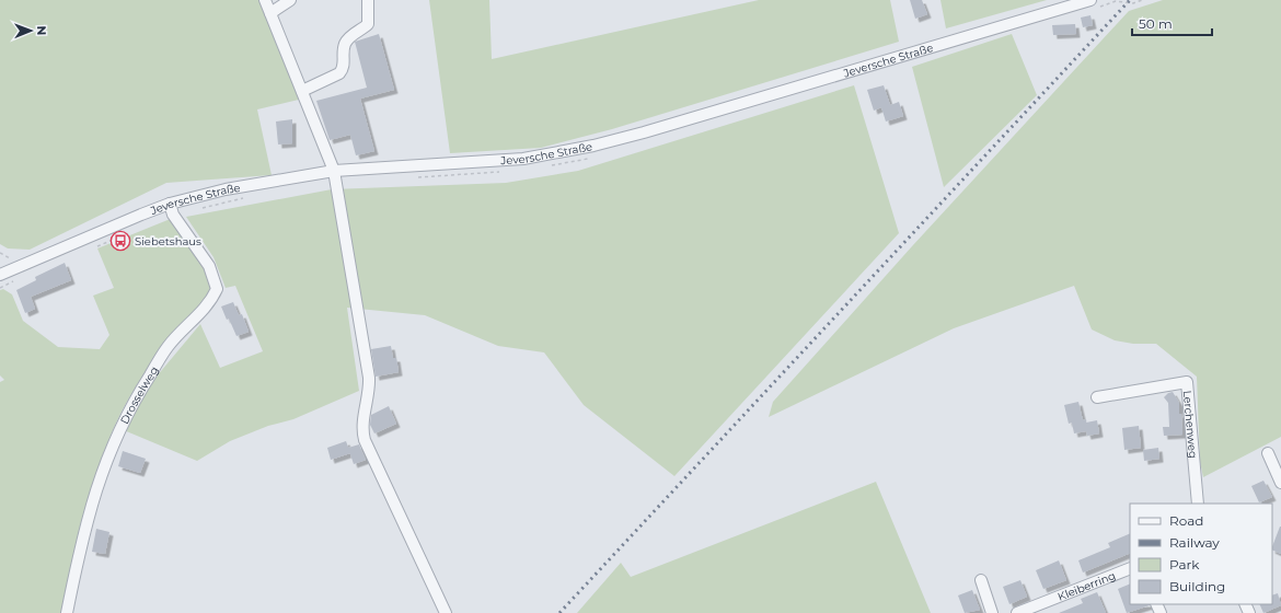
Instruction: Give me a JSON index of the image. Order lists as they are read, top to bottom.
{
  "streets": {
    "street": [
      "Jeversche Straße",
      "Drosselweg",
      "Lerchenweg",
      "Kleiberring"
    ]
  },
  "crossings": [
    ["Jeversche Straße", "Drosselweg"]
  ],
  "places": {
    "bus stop": ["Siebetshaus"]
  },
  "legend": [
    "Road",
    "Railway",
    "Park",
    "Building"
  ],
  "scale_bar": "50 m",
  "north": "right"
}
